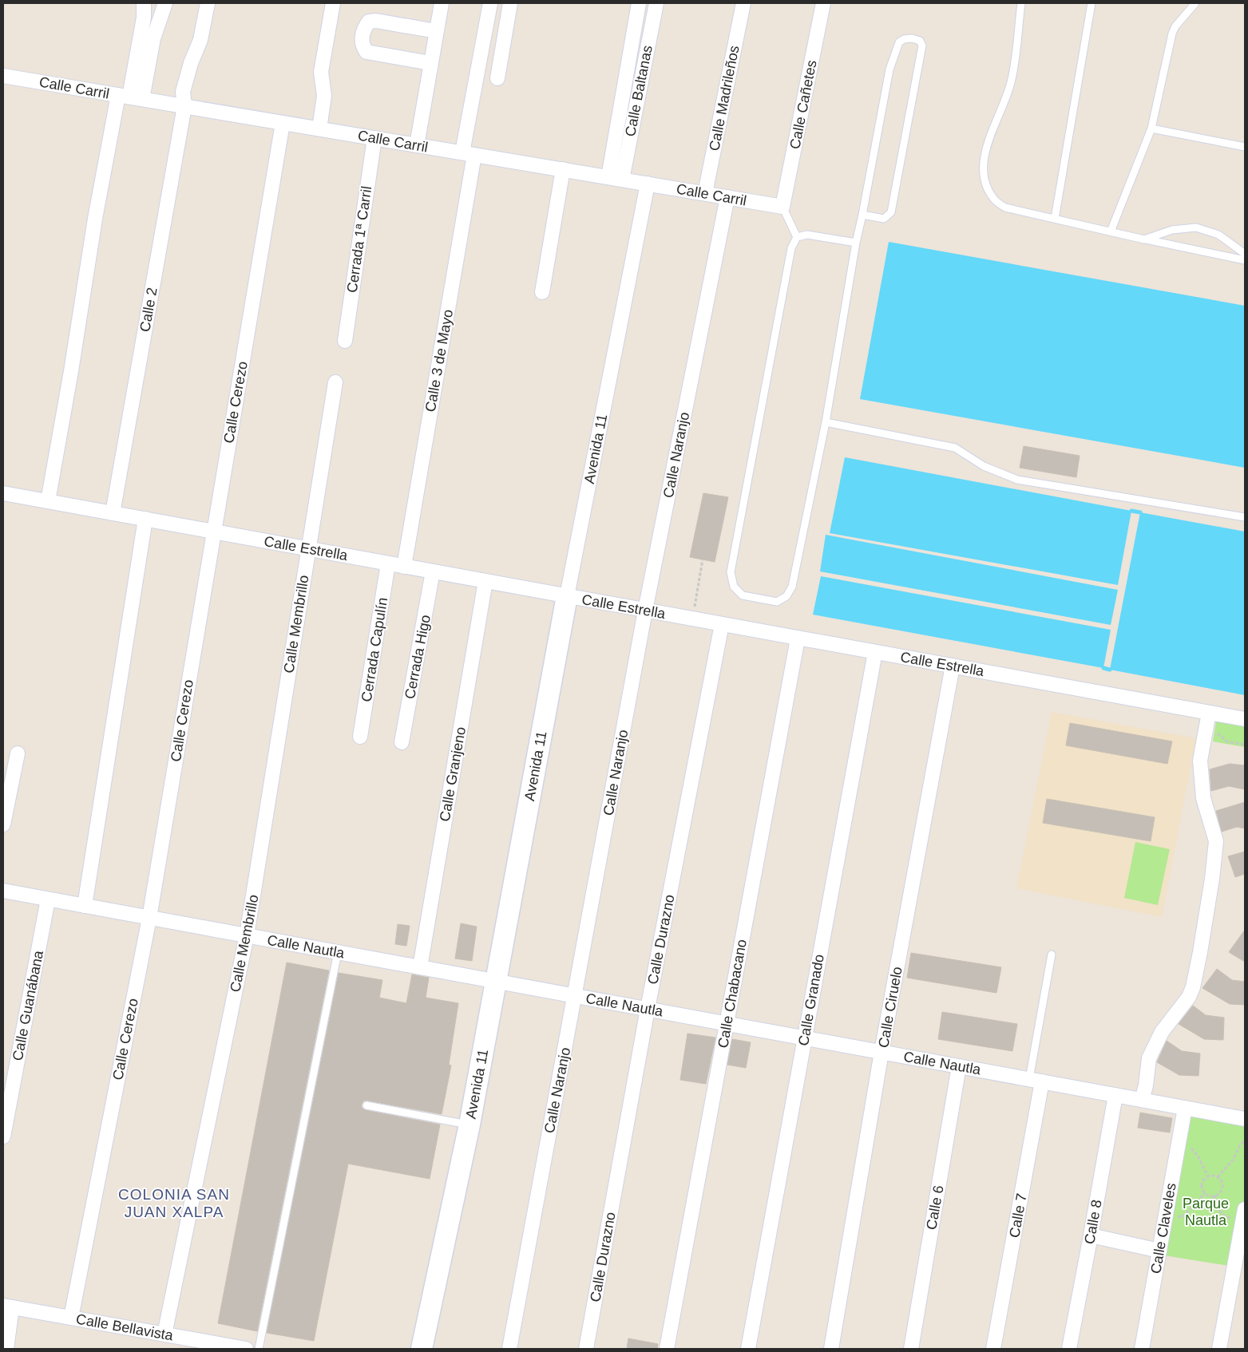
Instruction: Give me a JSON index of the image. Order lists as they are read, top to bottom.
{
  "streets": {
    "street": [
      "Calle Carril",
      "Calle Baltanas",
      "Calle Madrileños",
      "Calle Cañetes",
      "Cerrada 1ª Carril",
      "Calle 2",
      "Calle 3 de Mayo",
      "Calle Cerezo",
      "Avenida 11",
      "Calle Naranjo",
      "Calle Estrella",
      "Calle Membrillo",
      "Cerrada Capulín",
      "Cerrada Higo",
      "Calle Granjeno",
      "Calle Durazno",
      "Calle Nautla",
      "Calle Chabacano",
      "Calle Granado",
      "Calle Guanábana",
      "Calle Ciruelo",
      "Calle 6",
      "Calle 7",
      "Calle 8",
      "Calle Claveles",
      "Calle Bellavista"
    ]
  },
  "crossings": [
    ["Calle Carril", "Calle Baltanas"],
    ["Calle Carril", "Calle Madrileños"],
    ["Calle Carril", "Calle Cañetes"],
    ["Calle Carril", "Cerrada 1ª Carril"],
    ["Calle Carril", "Calle 2"],
    ["Calle Carril", "Calle 3 de Mayo"],
    ["Calle Carril", "Calle Cerezo"],
    ["Calle Carril", "Avenida 11"],
    ["Calle Carril", "Calle Naranjo"],
    ["Calle 2", "Calle Estrella"],
    ["Calle 3 de Mayo", "Calle Estrella"],
    ["Calle Cerezo", "Calle Estrella"],
    ["Calle Cerezo", "Calle Nautla"],
    ["Calle Cerezo", "Calle Bellavista"],
    ["Avenida 11", "Calle Estrella"],
    ["Avenida 11", "Calle Nautla"],
    ["Calle Naranjo", "Calle Estrella"],
    ["Calle Naranjo", "Calle Nautla"],
    ["Calle Estrella", "Calle Membrillo"],
    ["Calle Estrella", "Cerrada Capulín"],
    ["Calle Estrella", "Cerrada Higo"],
    ["Calle Estrella", "Calle Granjeno"],
    ["Calle Estrella", "Calle Durazno"],
    ["Calle Estrella", "Calle Chabacano"],
    ["Calle Estrella", "Calle Granado"],
    ["Calle Estrella", "Calle Ciruelo"],
    ["Calle Membrillo", "Calle Nautla"],
    ["Calle Membrillo", "Calle Bellavista"],
    ["Calle Granjeno", "Calle Nautla"],
    ["Calle Durazno", "Calle Nautla"],
    ["Calle Nautla", "Calle Chabacano"],
    ["Calle Nautla", "Calle Granado"],
    ["Calle Nautla", "Calle Guanábana"],
    ["Calle Nautla", "Calle Ciruelo"],
    ["Calle Nautla", "Calle 6"],
    ["Calle Nautla", "Calle 7"],
    ["Calle Nautla", "Calle 8"],
    ["Calle Nautla", "Calle Claveles"]
  ],
  "districts": ["COLONIA SAN JUAN XALPA"],
  "parks": ["Parque Nautla"]
}
